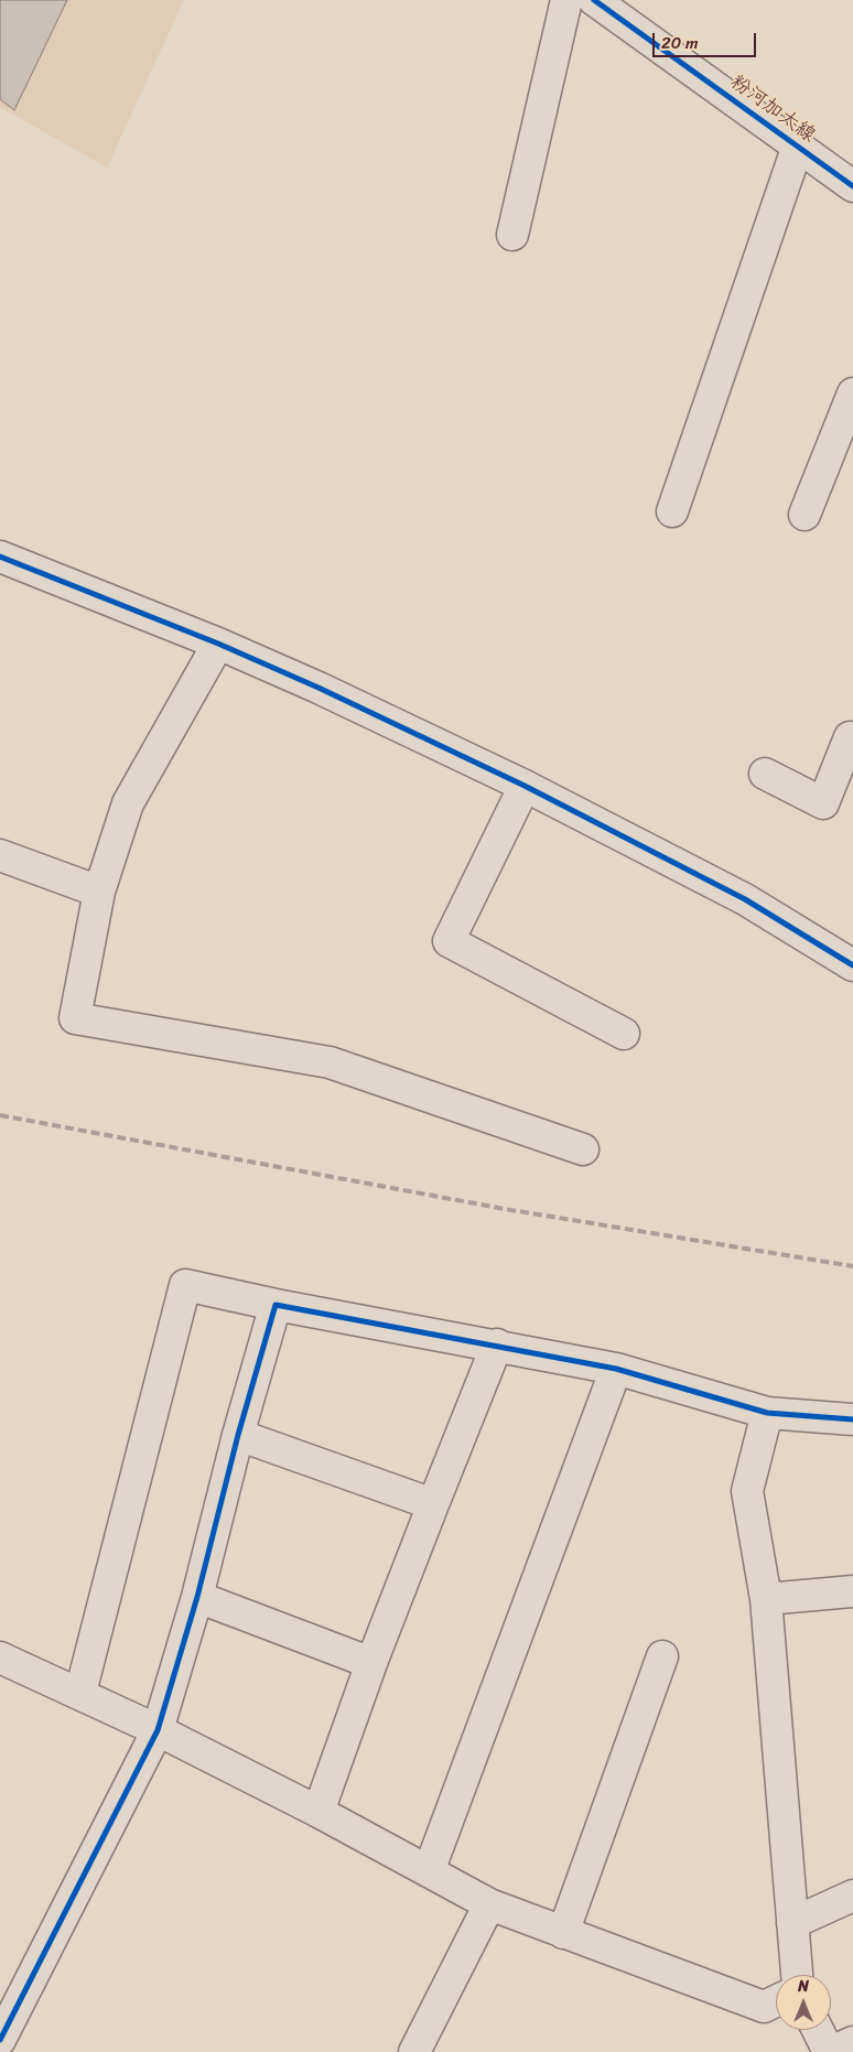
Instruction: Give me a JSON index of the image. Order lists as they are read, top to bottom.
{
  "streets": {
    "street": ["粉河加太線"]
  },
  "scale_bar": "20 m",
  "north": "top"
}
